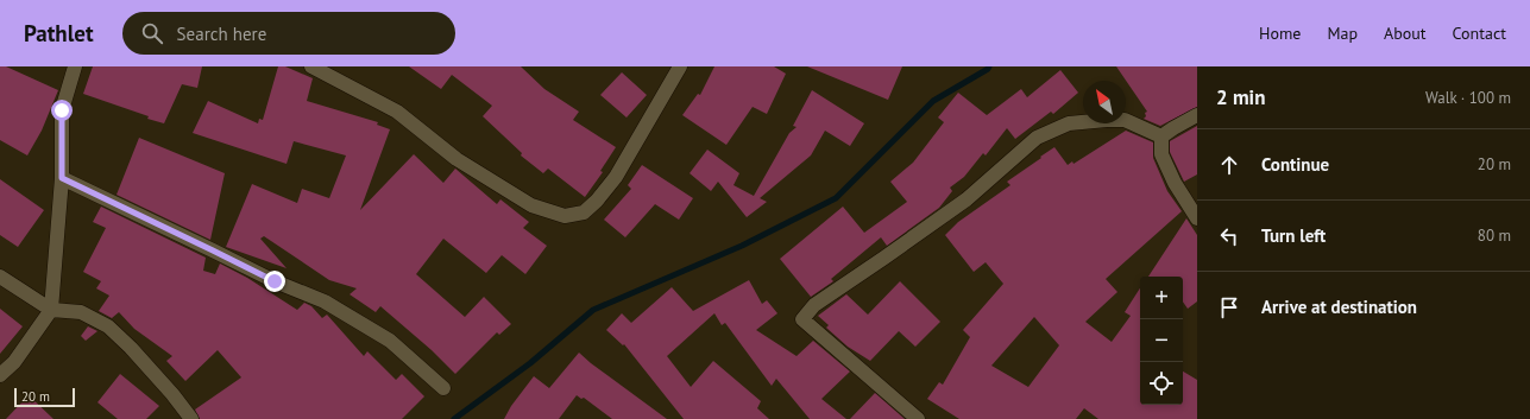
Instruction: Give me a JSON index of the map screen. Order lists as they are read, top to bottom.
{
  "scale_bar": "20 m",
  "north": "top left",
  "page": {
    "header": "Pathlet",
    "search": "Search here",
    "nav": [
      "Home",
      "Map",
      "About",
      "Contact"
    ],
    "heading": ["2 min", "Walk · 100 m"],
    "list": [
      ["Continue", "20 m"],
      ["Turn left", "80 m"],
      "Arrive at destination"
    ],
    "map_buttons": ["+", "−"],
    "scale": "20 m"
  }
}
